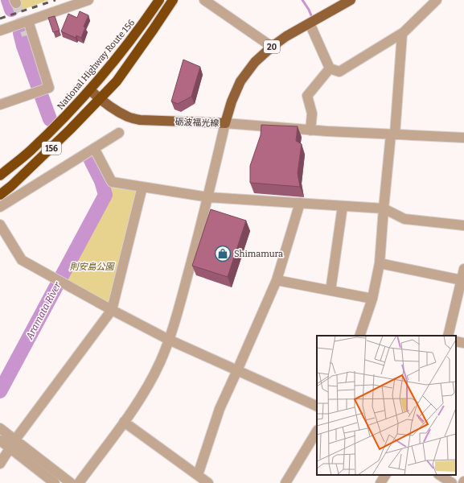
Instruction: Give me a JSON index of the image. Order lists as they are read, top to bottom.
{
  "streets": {
    "highway": ["National Highway Route 156", "156"],
    "main road": ["20", "砺波福光線"]
  },
  "crossings": [
    ["National Highway Route 156", "砺波福光線"],
    ["砺波福光線", "156"]
  ],
  "water": ["Aramata River"],
  "parks": ["則安島公園"],
  "places": {
    "shop": ["Shimamura"]
  }
}
